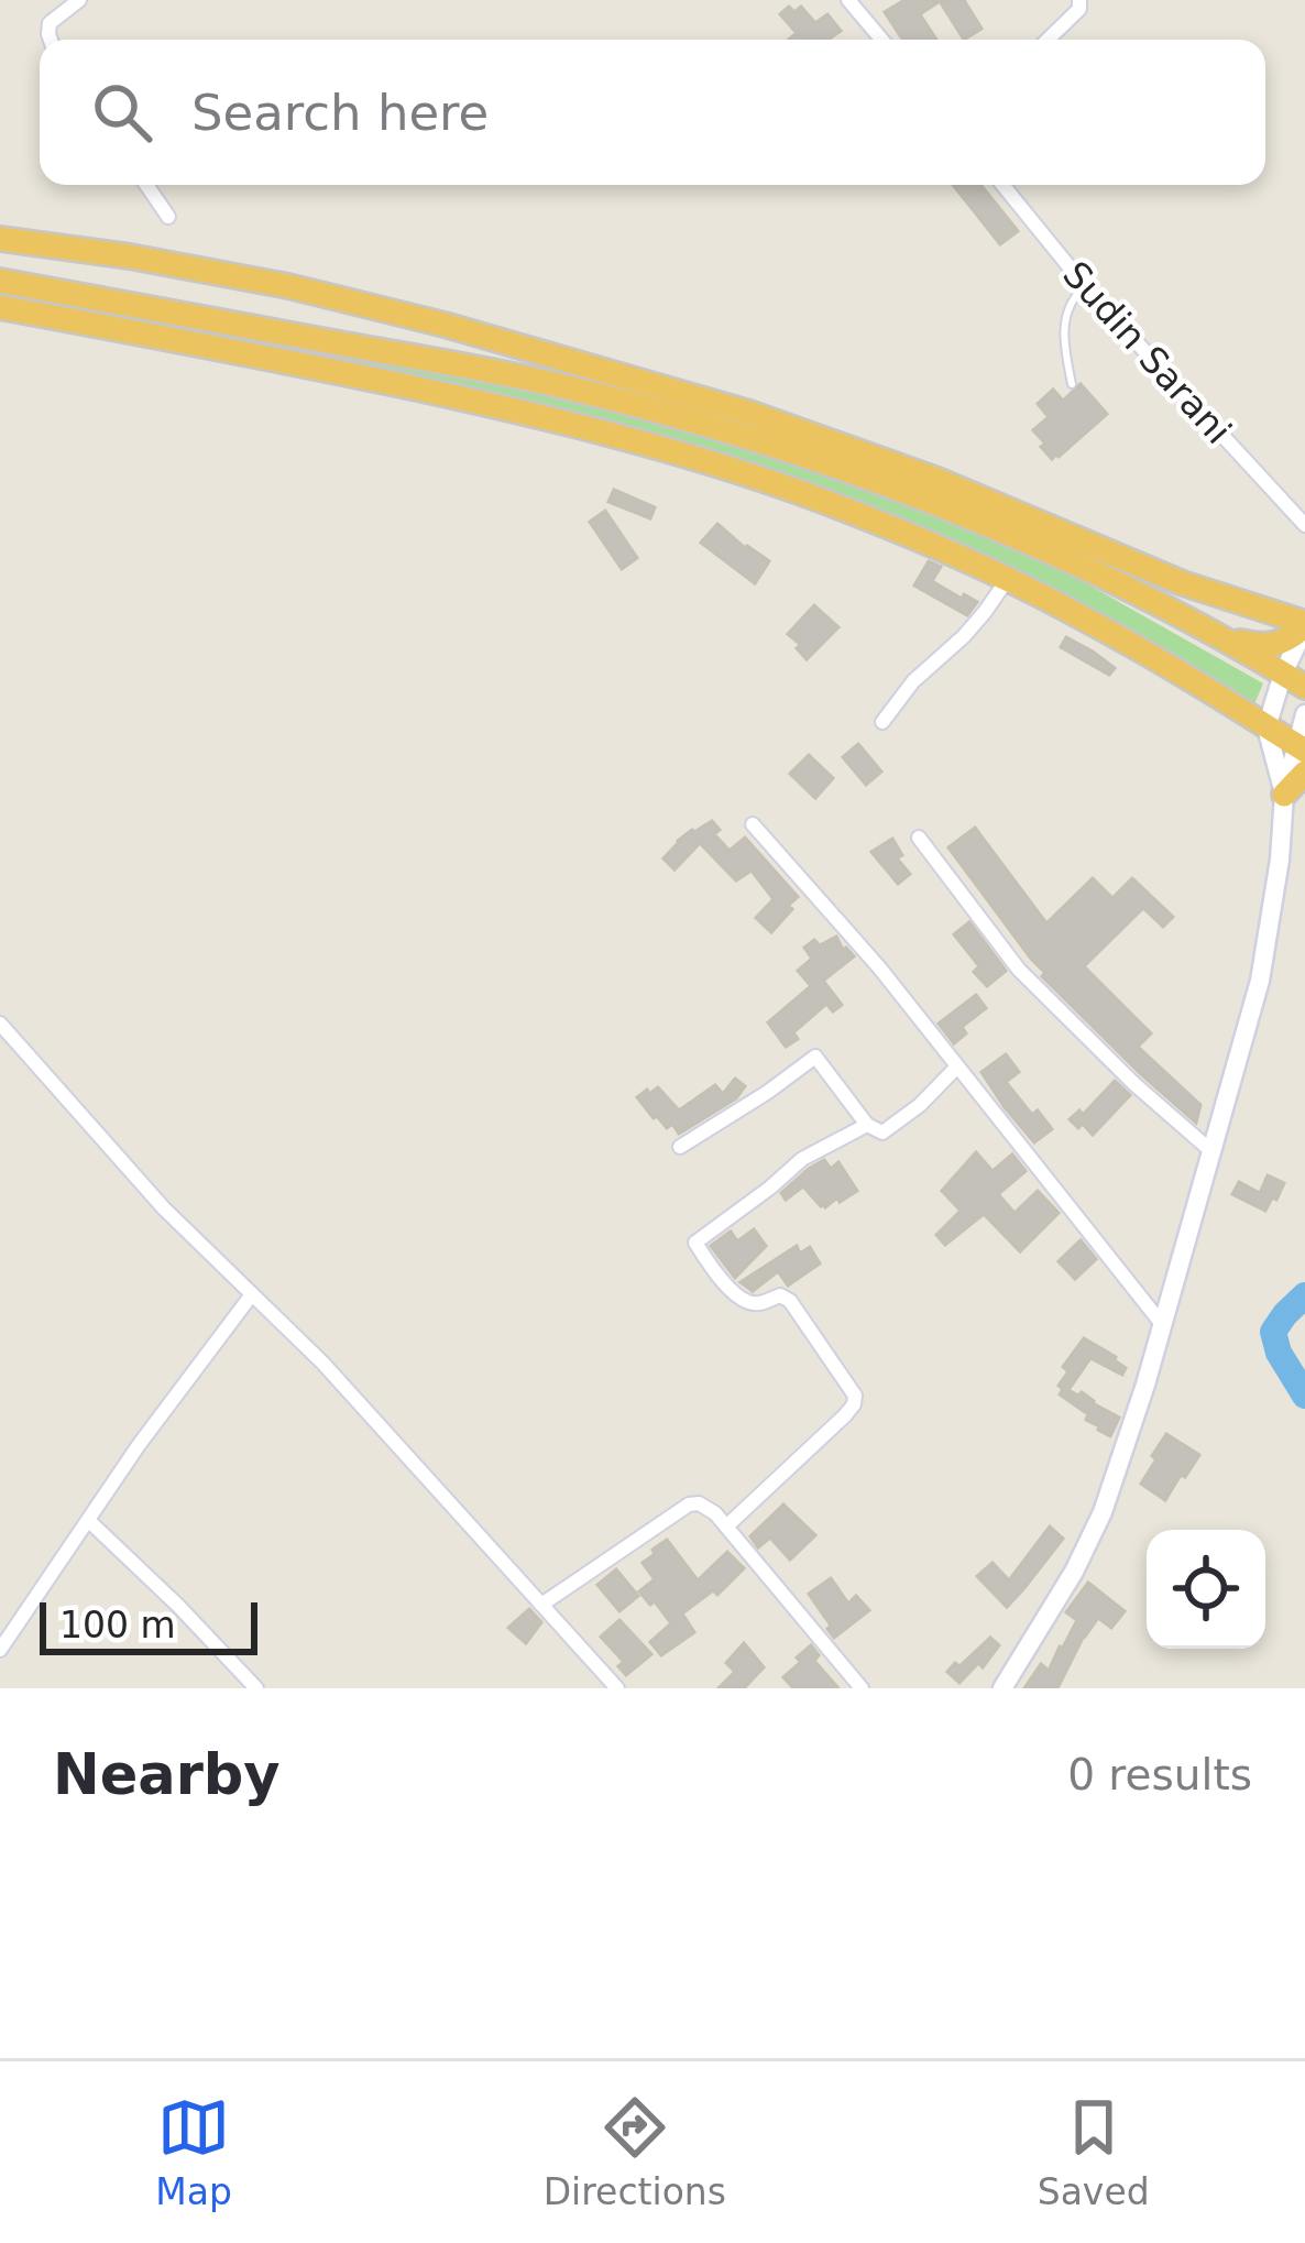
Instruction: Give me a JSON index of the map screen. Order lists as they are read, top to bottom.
{
  "streets": {
    "street": ["Sudin Sarani"]
  },
  "scale_bar": "100 m",
  "page": {
    "search": "Search here",
    "scale": "100 m",
    "heading": ["Nearby", "0 results"],
    "nav": ["Map", "Directions", "Saved"]
  }
}
